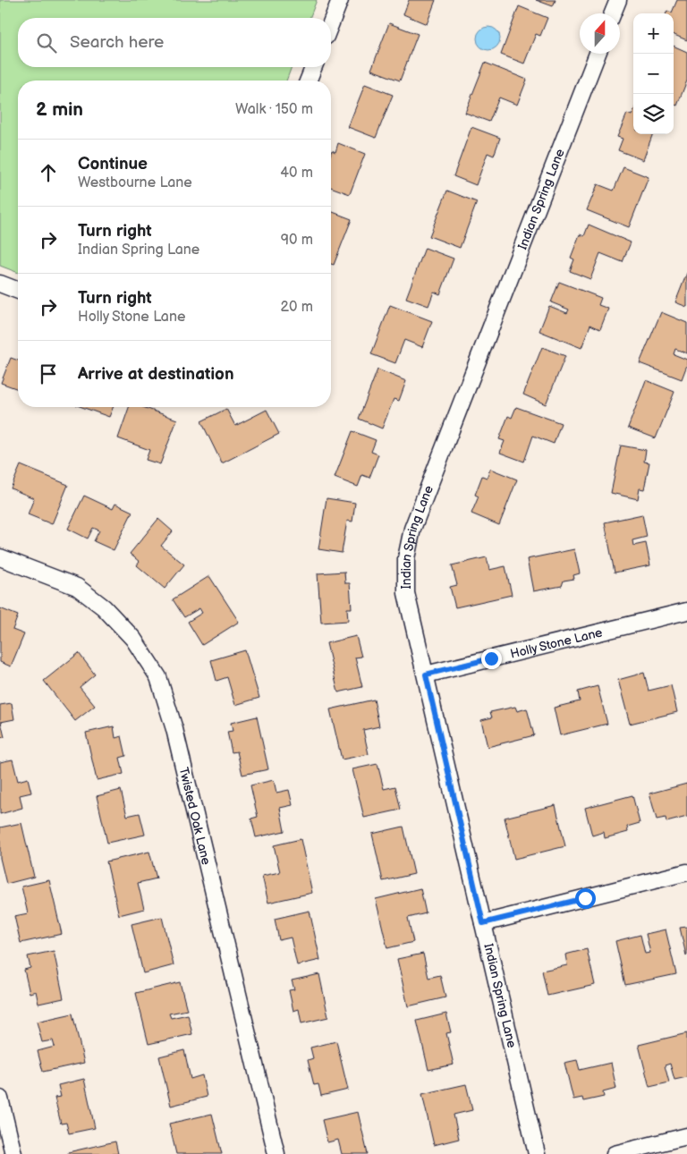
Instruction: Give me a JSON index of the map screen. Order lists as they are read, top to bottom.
{
  "streets": {
    "street": ["Indian Spring Lane", "Holly Stone Lane", "Twisted Oak Lane"]
  },
  "crossings": [
    ["Indian Spring Lane", "Holly Stone Lane"]
  ],
  "north": "top",
  "page": {
    "map_buttons": ["+", "−"],
    "search": "Search here",
    "heading": ["2 min", "Walk · 150 m"],
    "list": [
      ["Continue", "Westbourne Lane", "40 m"],
      ["Turn right", "Indian Spring Lane", "90 m"],
      ["Turn right", "Holly Stone Lane", "20 m"],
      "Arrive at destination"
    ]
  }
}
